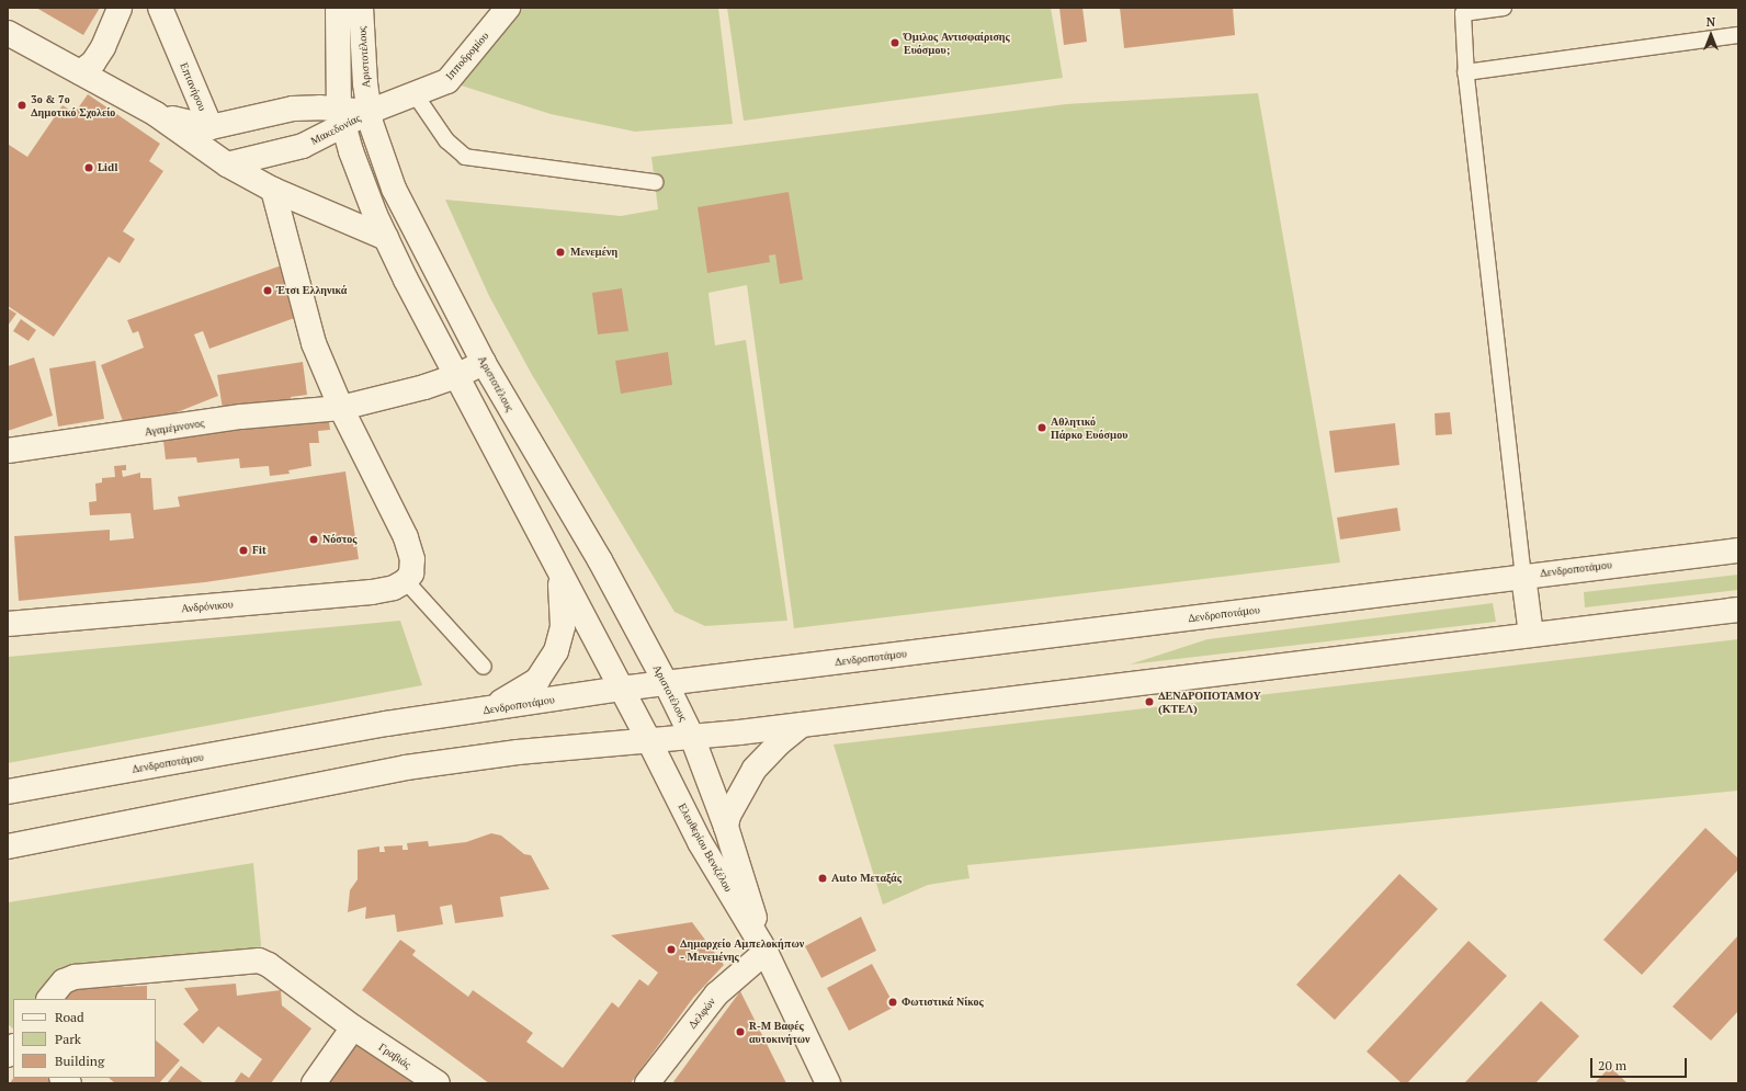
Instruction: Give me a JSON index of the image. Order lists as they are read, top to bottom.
{
  "streets": {
    "main road": [
      "Ιπποδρομίου",
      "Αριστοτέλους",
      "Επτανήσου",
      "Μακεδονίας",
      "Αγαμέμνονος",
      "Δενδροποτάμου",
      "Ανδρόνικου",
      "Ελευθερίου Βενιζέλου",
      "Δελφών",
      "Γραβιάς"
    ]
  },
  "crossings": [
    ["Ιπποδρομίου", "Αριστοτέλους"],
    ["Ιπποδρομίου", "Μακεδονίας"],
    ["Αριστοτέλους", "Μακεδονίας"],
    ["Αριστοτέλους", "Αγαμέμνονος"],
    ["Αριστοτέλους", "Δενδροποτάμου"],
    ["Αριστοτέλους", "Ελευθερίου Βενιζέλου"],
    ["Επτανήσου", "Μακεδονίας"],
    ["Ελευθερίου Βενιζέλου", "Δελφών"]
  ],
  "places": [
    "Όμιλος Αντισφαίρισης Ευόσμου;",
    "3ο & 7ο Δημοτικό Σχολείο",
    "Lidl",
    "Μενεμένη",
    "Έτσι Ελληνικά",
    "Αθλητικό Πάρκο Ευόσμου",
    "Νόστος",
    "Fit",
    "ΔΕΝΔΡΟΠΟΤΑΜΟΥ (ΚΤΕΛ)",
    "Auto Μεταξάς",
    "Δημαρχείο Αμπελοκήπων - Μενεμένης",
    "Φωτιστικά Νίκος",
    "R-M Βαφές αυτοκινήτων"
  ],
  "legend": ["Road", "Park", "Building"],
  "scale_bar": "20 m",
  "north": "top"
}
